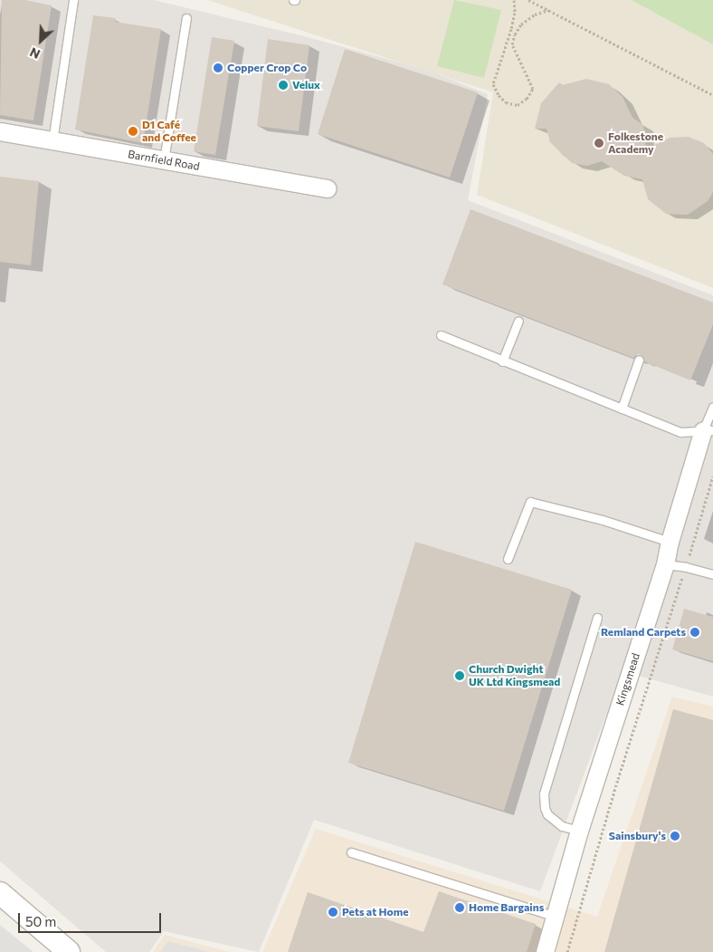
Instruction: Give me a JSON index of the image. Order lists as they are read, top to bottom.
{
  "streets": {
    "street": ["Barnfield Road", "Kingsmead"]
  },
  "places": [
    "Copper Crop Co",
    "Velux",
    "D1 Café and Coffee",
    "Folkestone Academy",
    "Remland Carpets",
    "Church Dwight UK Ltd Kingsmead",
    "Sainsbury's",
    "Home Bargains",
    "Pets at Home"
  ],
  "scale_bar": "50 m",
  "north": "bottom left"
}
